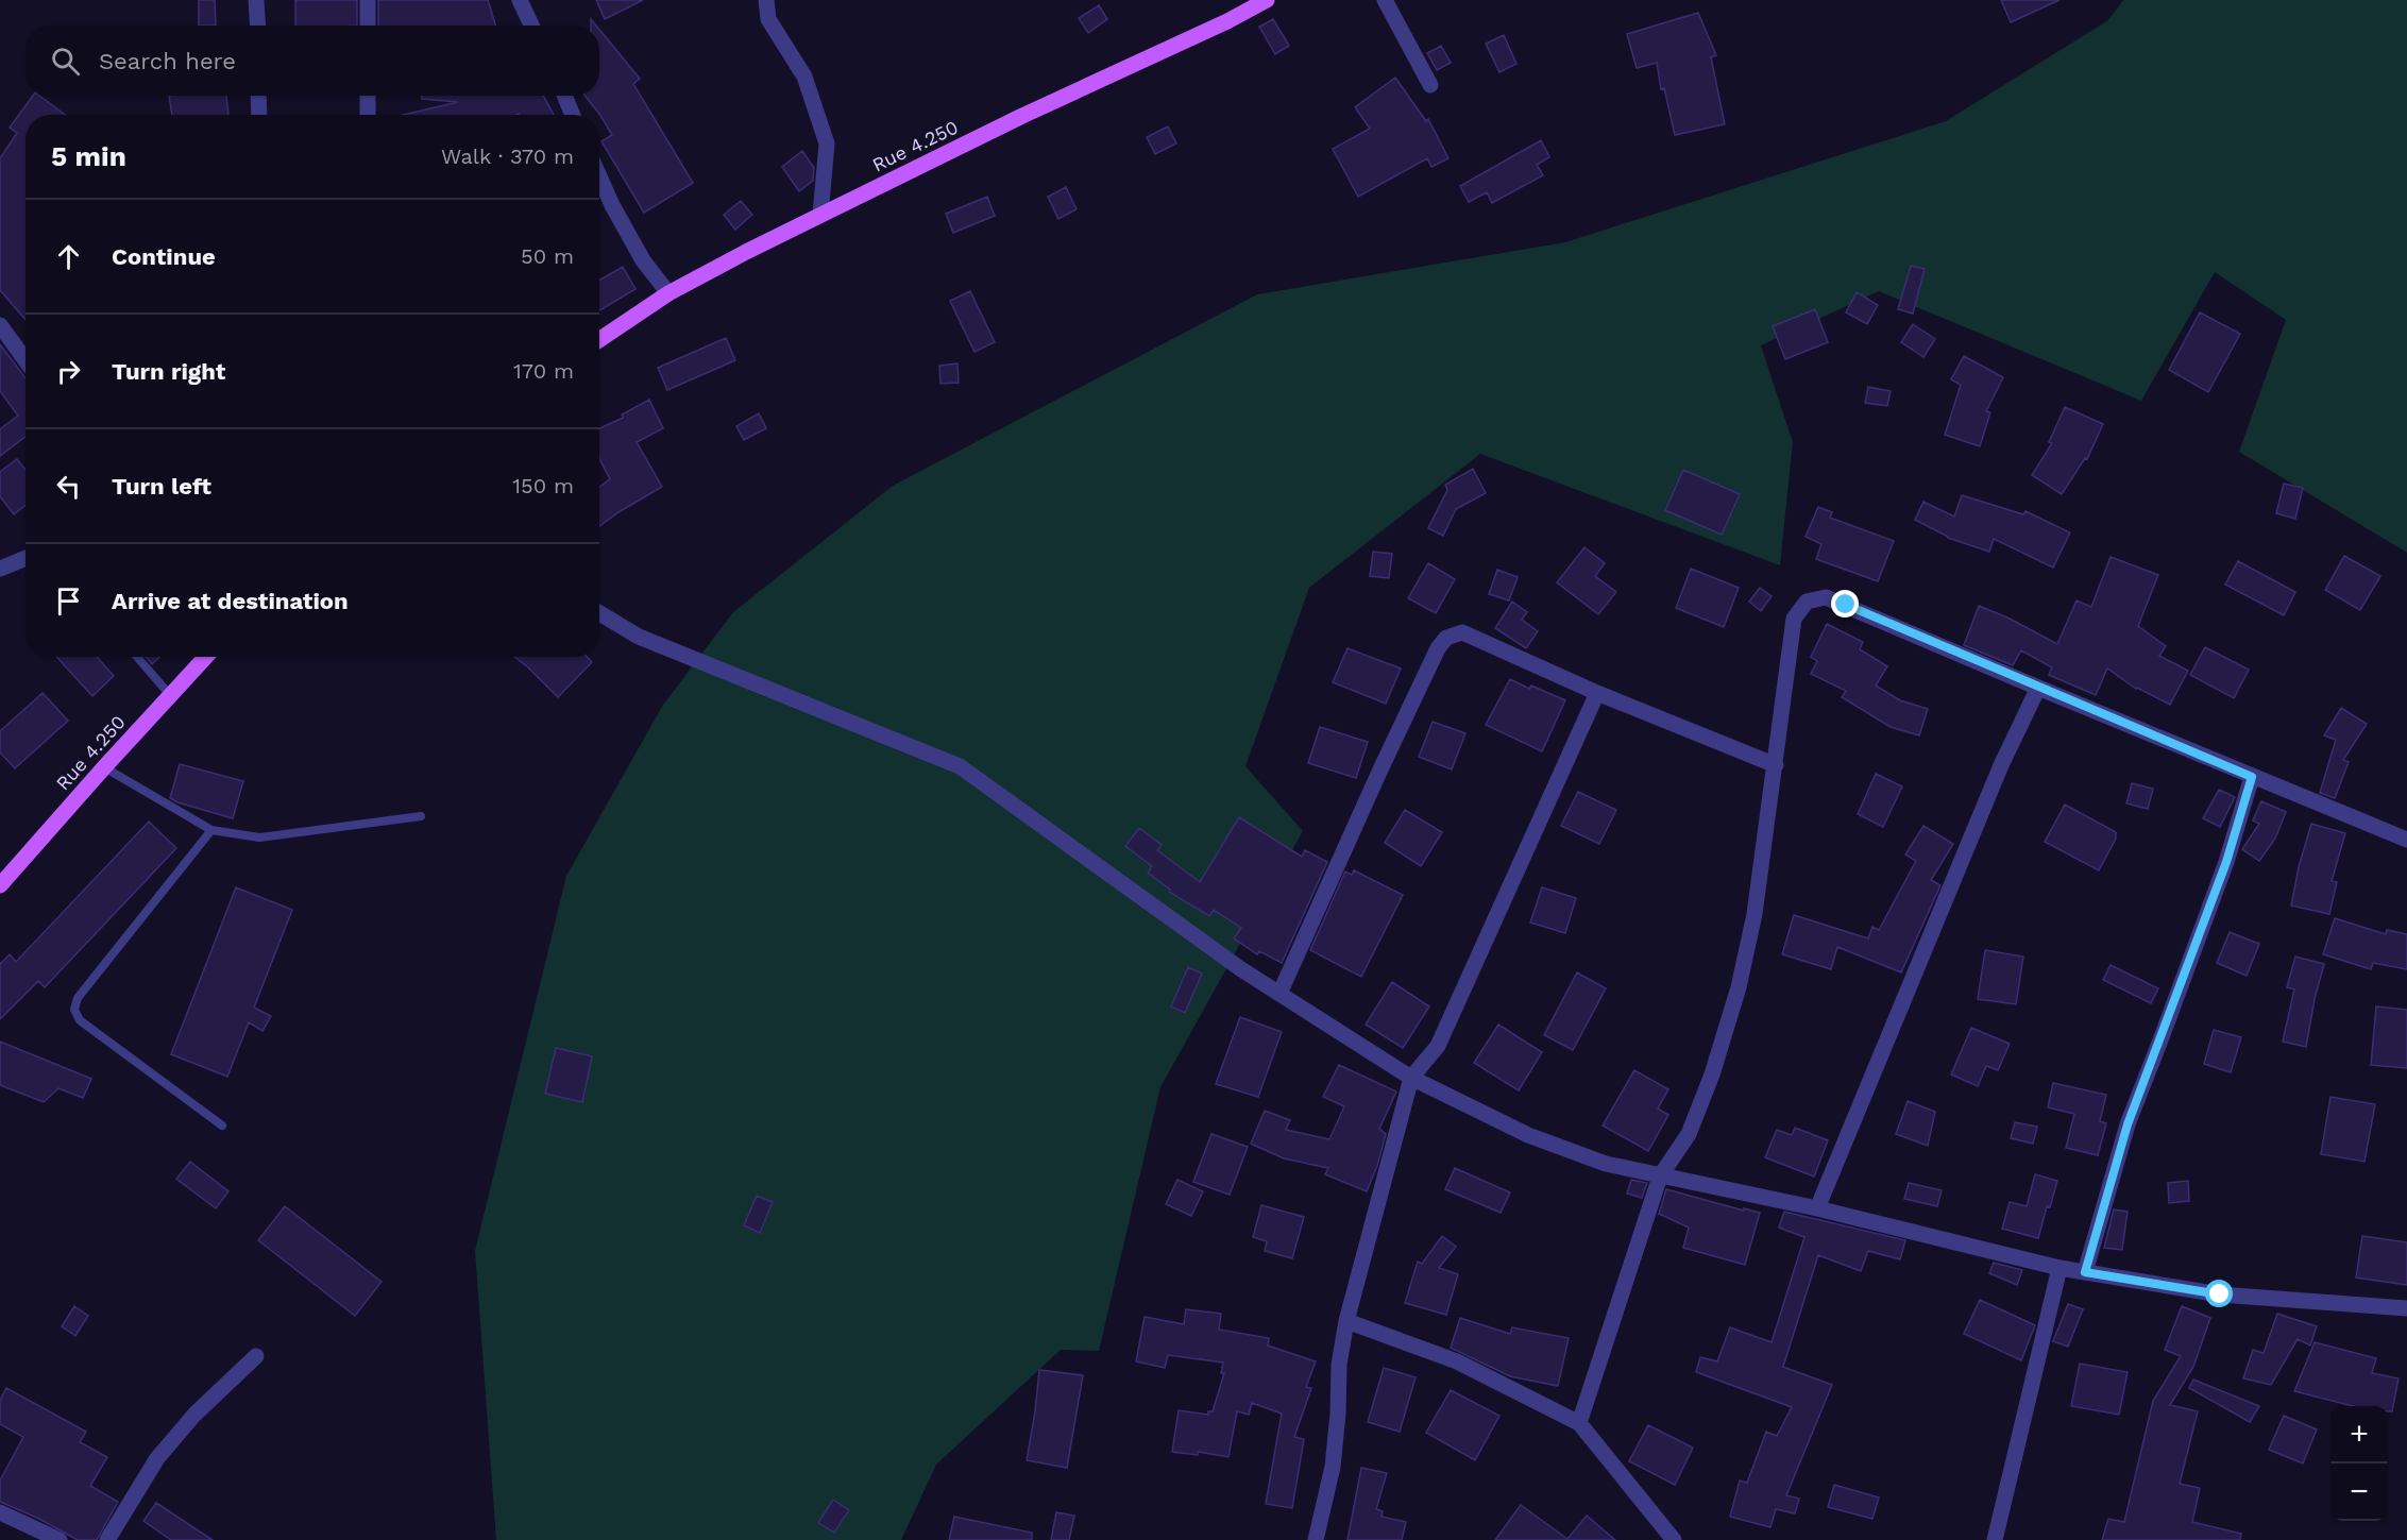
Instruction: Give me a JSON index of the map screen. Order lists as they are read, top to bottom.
{
  "streets": {
    "main road": ["Rue 4.250"]
  },
  "page": {
    "search": "Search here",
    "heading": ["5 min", "Walk · 370 m"],
    "list": [
      ["Continue", "50 m"],
      ["Turn right", "170 m"],
      ["Turn left", "150 m"],
      "Arrive at destination"
    ],
    "map_buttons": ["+", "−"]
  }
}
